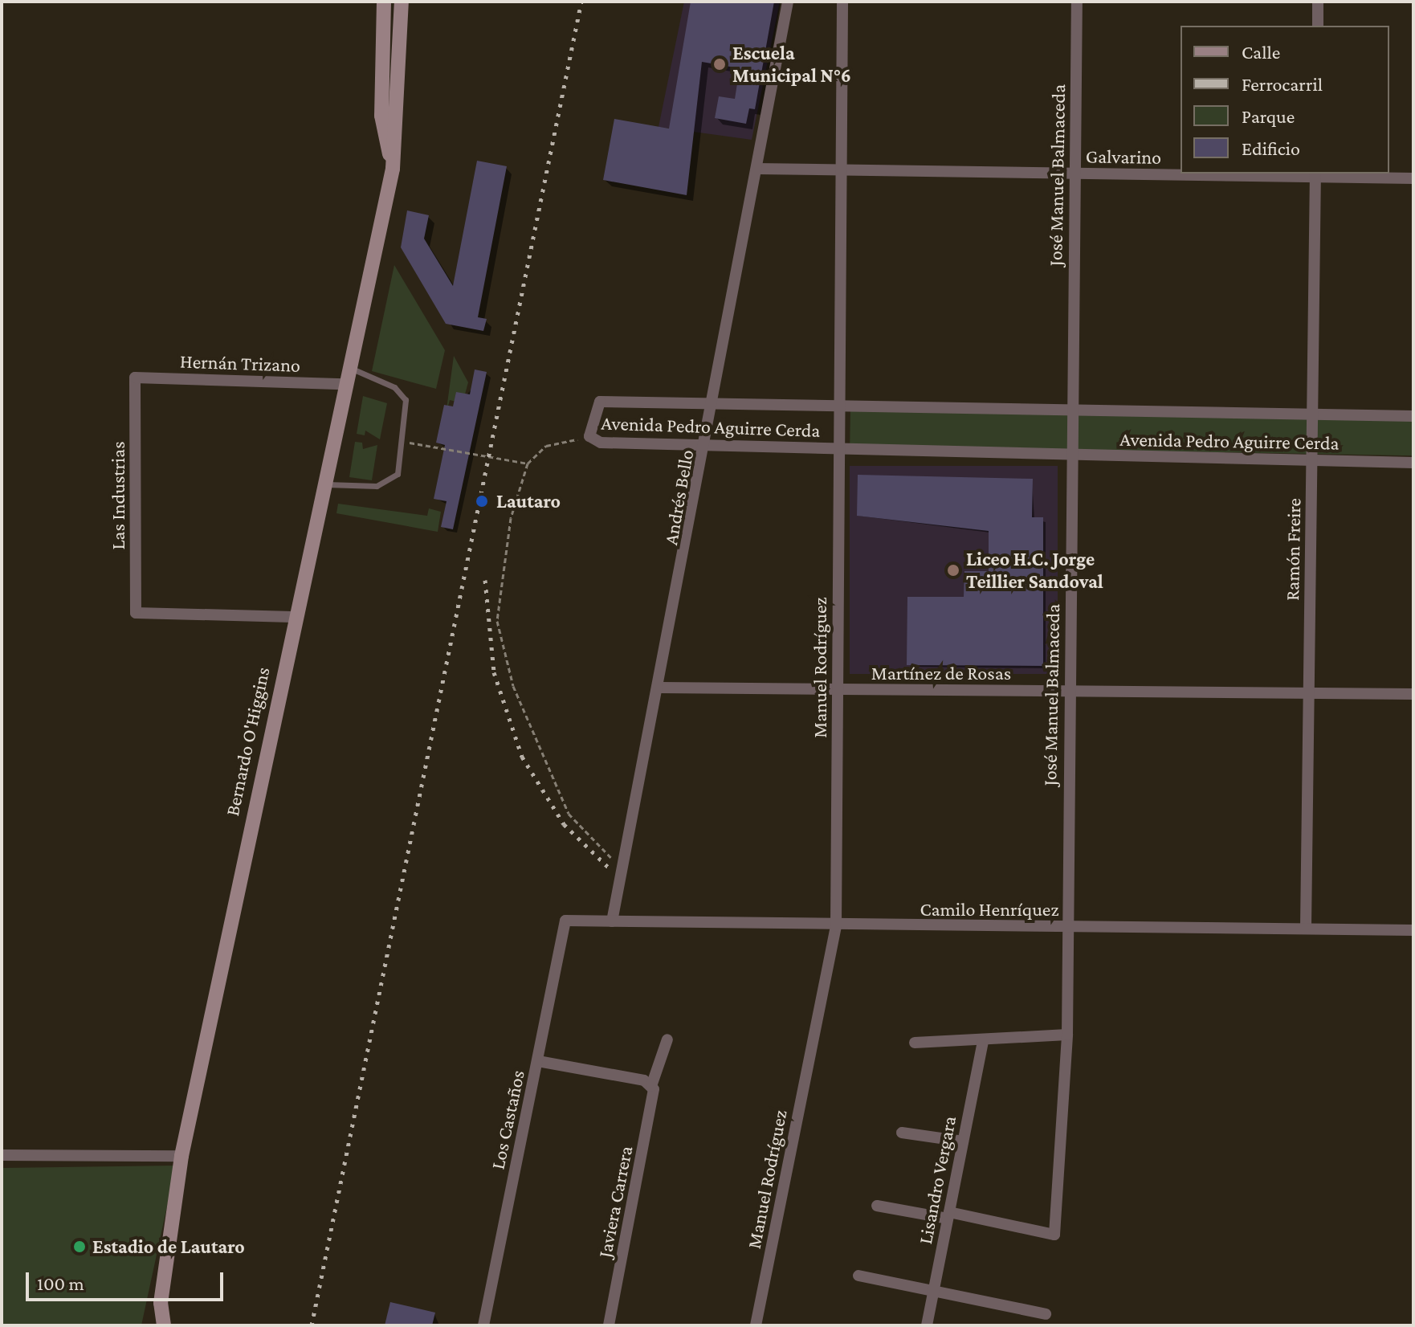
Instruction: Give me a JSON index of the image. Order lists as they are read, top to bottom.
{
  "streets": {
    "main road": ["Bernardo O'Higgins"],
    "street": [
      "Galvarino",
      "José Manuel Balmaceda",
      "Hernán Trizano",
      "Avenida Pedro Aguirre Cerda",
      "Las Industrias",
      "Andrés Bello",
      "Ramón Freire",
      "Manuel Rodríguez",
      "Martínez de Rosas",
      "Camilo Henríquez",
      "Los Castaños",
      "Lisandro Vergara",
      "Javiera Carrera"
    ]
  },
  "crossings": [
    ["Galvarino", "José Manuel Balmaceda"],
    ["Galvarino", "Andrés Bello"],
    ["Galvarino", "Ramón Freire"],
    ["Galvarino", "Manuel Rodríguez"],
    ["José Manuel Balmaceda", "Avenida Pedro Aguirre Cerda"],
    ["José Manuel Balmaceda", "Martínez de Rosas"],
    ["José Manuel Balmaceda", "Camilo Henríquez"],
    ["José Manuel Balmaceda", "Lisandro Vergara"],
    ["Hernán Trizano", "Las Industrias"],
    ["Hernán Trizano", "Bernardo O'Higgins"],
    ["Avenida Pedro Aguirre Cerda", "Andrés Bello"],
    ["Avenida Pedro Aguirre Cerda", "Ramón Freire"],
    ["Avenida Pedro Aguirre Cerda", "Manuel Rodríguez"],
    ["Las Industrias", "Bernardo O'Higgins"],
    ["Andrés Bello", "Martínez de Rosas"],
    ["Andrés Bello", "Camilo Henríquez"],
    ["Ramón Freire", "Martínez de Rosas"],
    ["Ramón Freire", "Camilo Henríquez"],
    ["Manuel Rodríguez", "Martínez de Rosas"],
    ["Manuel Rodríguez", "Camilo Henríquez"],
    ["Camilo Henríquez", "Los Castaños"]
  ],
  "places": [
    "Escuela Municipal N°6",
    "Lautaro",
    "Liceo H.C. Jorge Teillier Sandoval",
    "Estadio de Lautaro"
  ],
  "legend": [
    "Calle",
    "Ferrocarril",
    "Parque",
    "Edificio"
  ],
  "scale_bar": "100 m"
}
